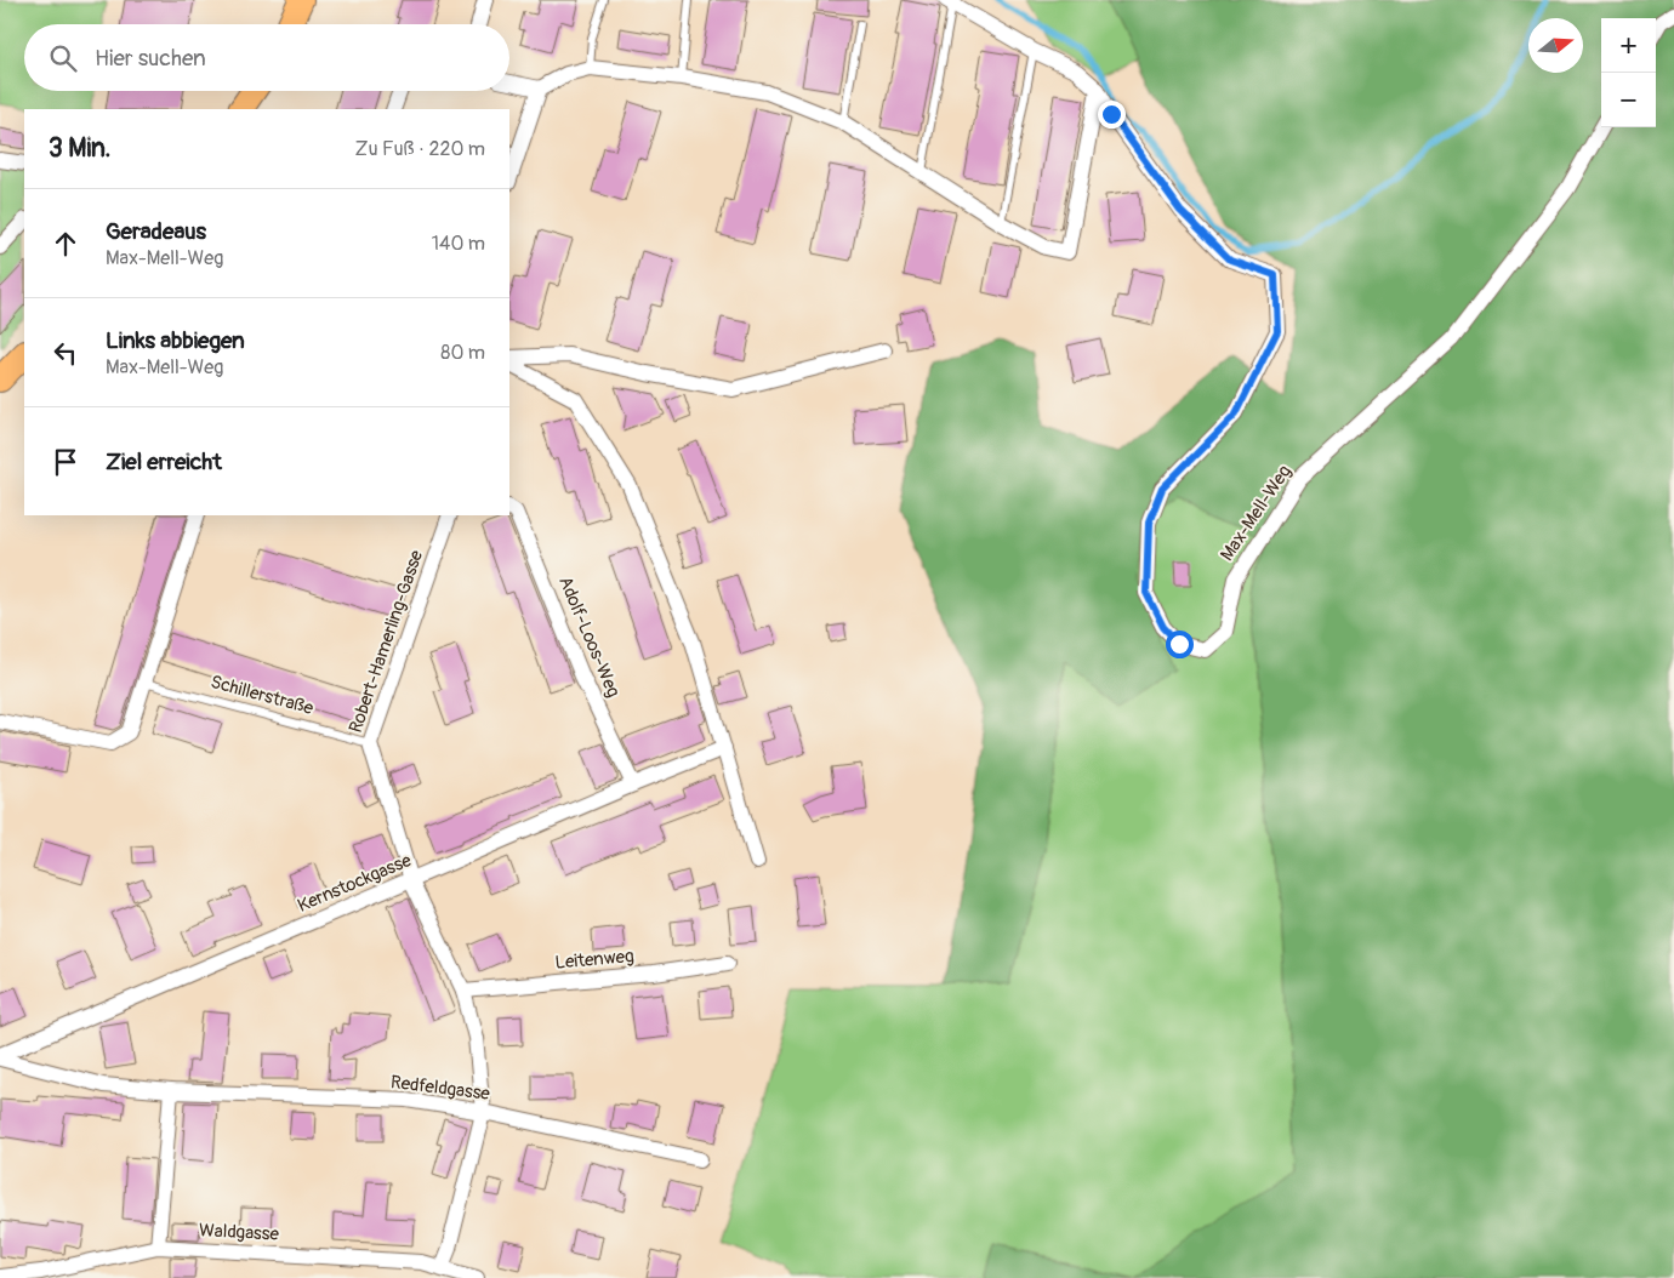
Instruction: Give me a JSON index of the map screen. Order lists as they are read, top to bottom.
{
  "streets": {
    "street": [
      "Max-Mell-Weg",
      "Adolf-Loos-Weg",
      "Robert-Hamerling-Gasse",
      "Kernstockgasse",
      "Leitenweg",
      "Redfeldgasse",
      "Waldgasse"
    ],
    "lane": ["Schillerstraße"]
  },
  "crossings": [
    ["Adolf-Loos-Weg", "Kernstockgasse"],
    ["Robert-Hamerling-Gasse", "Schillerstraße"],
    ["Robert-Hamerling-Gasse", "Kernstockgasse"],
    ["Robert-Hamerling-Gasse", "Leitenweg"],
    ["Robert-Hamerling-Gasse", "Redfeldgasse"],
    ["Robert-Hamerling-Gasse", "Waldgasse"],
    ["Kernstockgasse", "Redfeldgasse"]
  ],
  "north": "right",
  "page": {
    "map_buttons": ["+", "−"],
    "search": "Hier suchen",
    "heading": ["3 Min.", "Zu Fuß · 220 m"],
    "list": [
      ["Geradeaus", "Max-Mell-Weg", "140 m"],
      ["Links abbiegen", "Max-Mell-Weg", "80 m"],
      "Ziel erreicht"
    ]
  }
}
